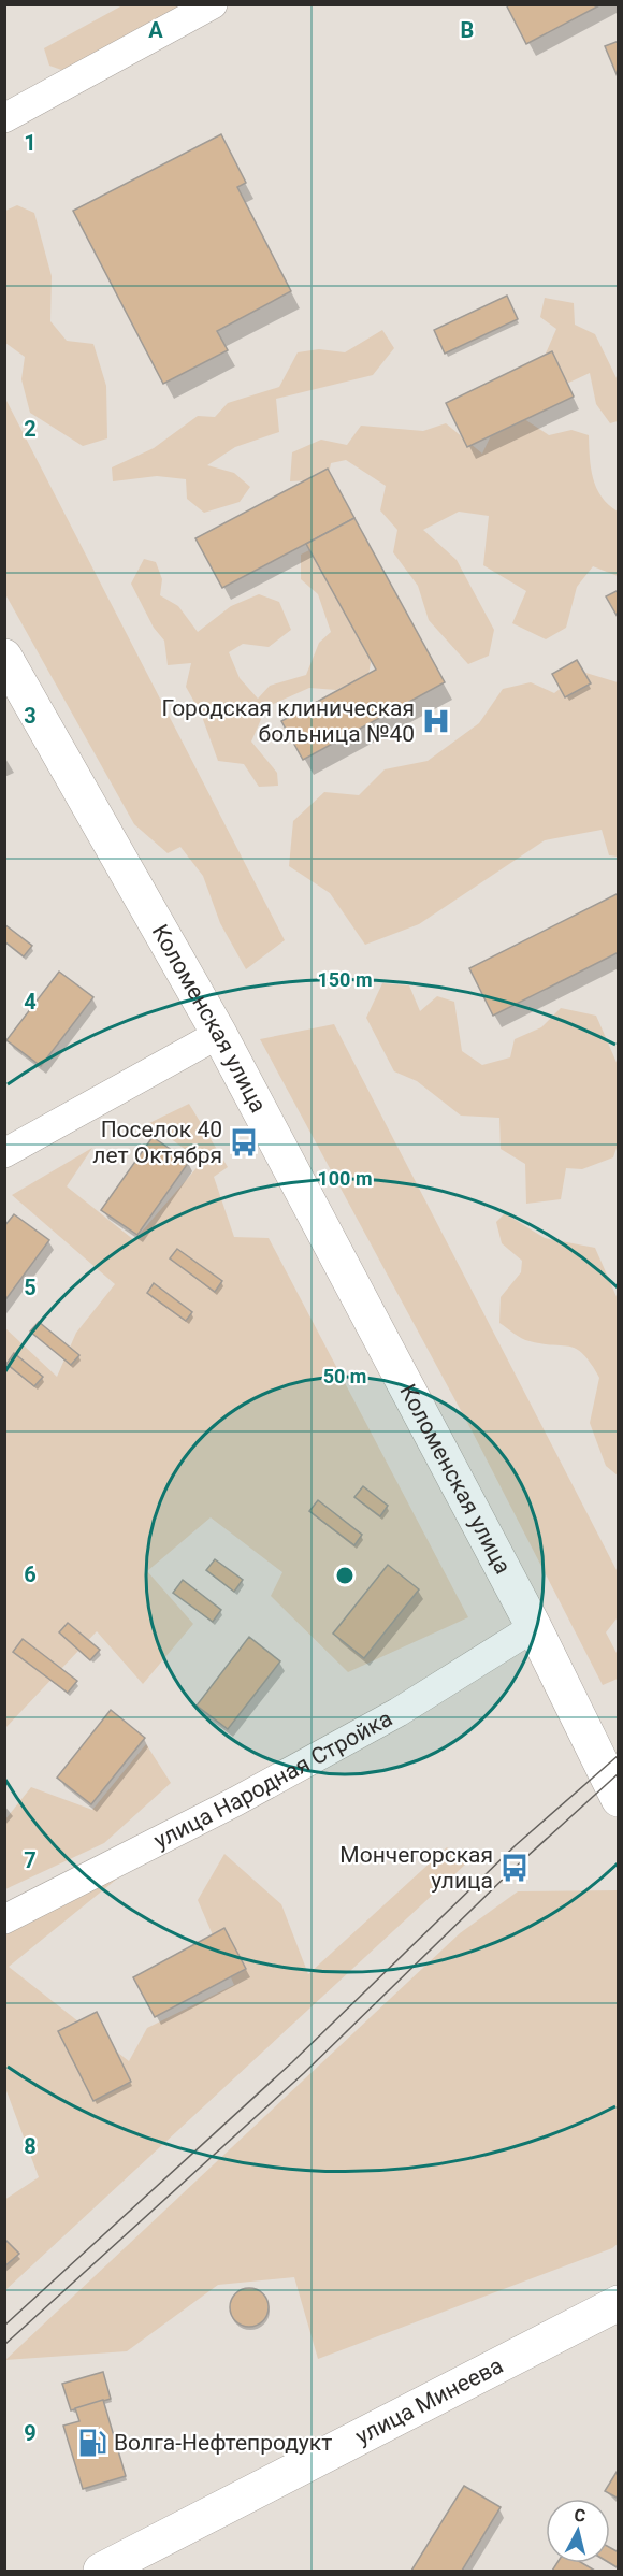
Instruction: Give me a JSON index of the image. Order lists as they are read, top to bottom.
{
  "streets": {
    "main road": ["Коломенская улица", "улица Минеева"],
    "street": ["улица Народная Стройка"]
  },
  "crossings": [
    ["Коломенская улица", "улица Народная Стройка"]
  ],
  "places": {
    "hospital": ["Городская клиническая больница №40"],
    "bus stop": ["Поселок 40 лет Октября", "Мончегорская улица"],
    "fuel station": ["Волга-Нефтепродукт"]
  },
  "north": "top",
  "grid": {
    "columns": ["A", "B"],
    "rows": [
      "1",
      "2",
      "3",
      "4",
      "5",
      "6",
      "7",
      "8",
      "9"
    ]
  },
  "rings": ["150 m", "100 m", "50 m"]
}
